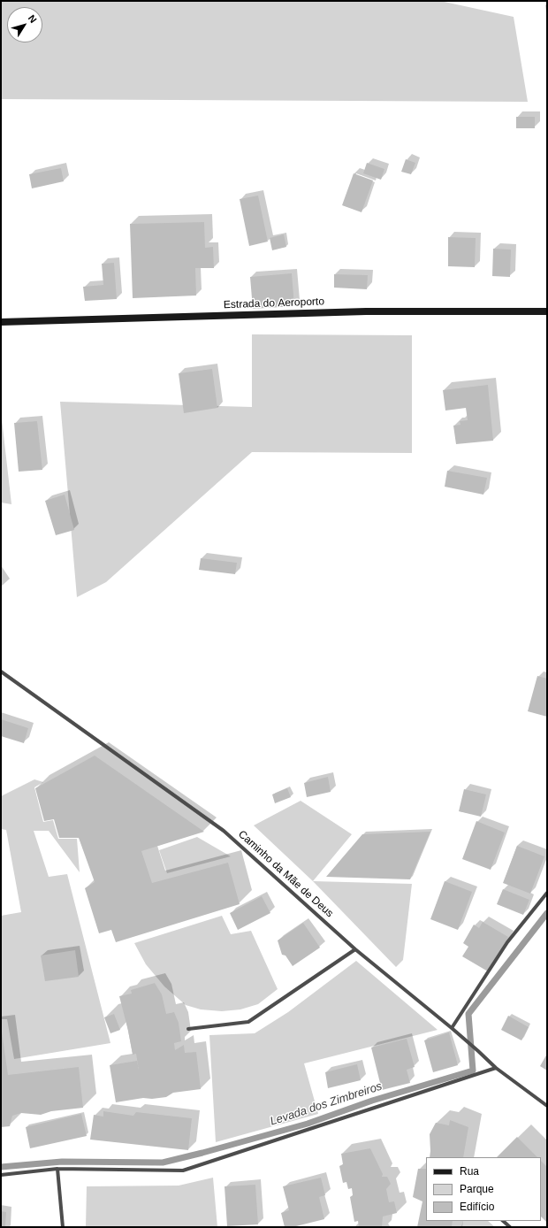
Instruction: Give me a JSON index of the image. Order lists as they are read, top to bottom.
{
  "streets": {
    "main road": ["Estrada do Aeroporto"],
    "street": ["Caminho da Mãe de Deus"]
  },
  "water": ["Levada dos Zimbreiros"],
  "legend": ["Rua", "Parque", "Edifício"],
  "north": "top right"
}
